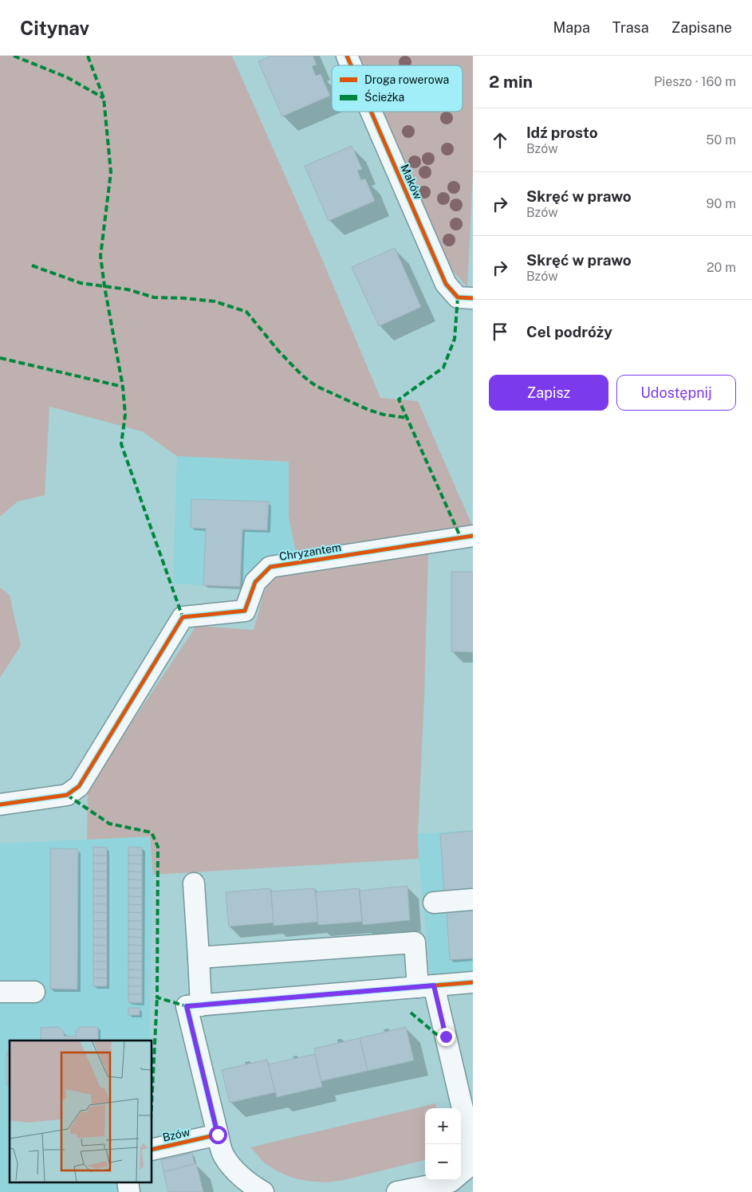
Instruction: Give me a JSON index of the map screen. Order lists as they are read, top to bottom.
{
  "streets": {
    "street": ["Maków", "Chryzantem", "Bzów"]
  },
  "legend": ["Droga rowerowa", "Ścieżka"],
  "page": {
    "header": "Citynav",
    "nav": ["Mapa", "Trasa", "Zapisane"],
    "heading": ["2 min", "Pieszo · 160 m"],
    "list": [
      ["Idź prosto", "Bzów", "50 m"],
      ["Skręć w prawo", "Bzów", "90 m"],
      ["Skręć w prawo", "Bzów", "20 m"],
      "Cel podróży"
    ],
    "buttons": ["Zapisz", "Udostępnij"],
    "map_buttons": ["+", "−"]
  }
}
